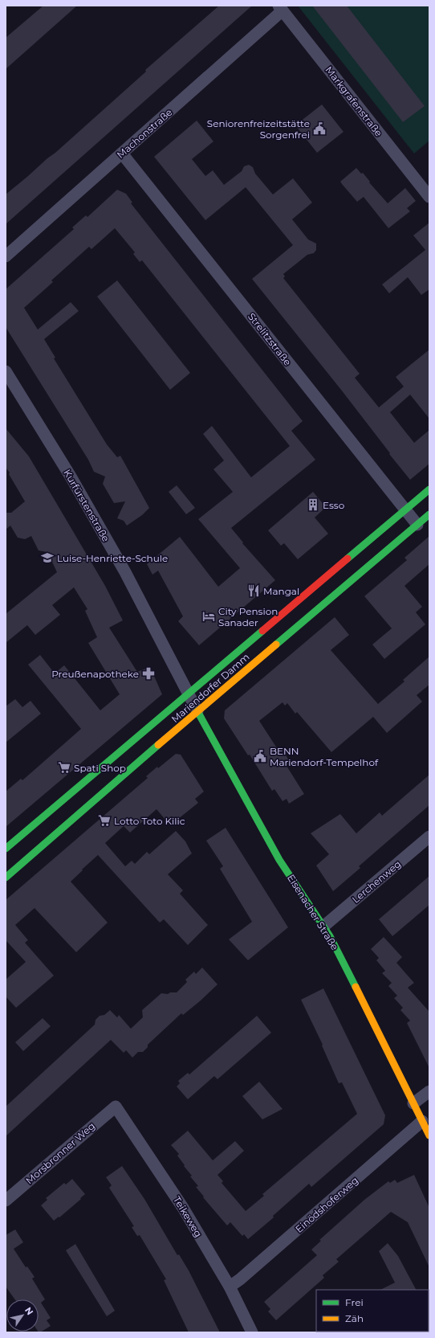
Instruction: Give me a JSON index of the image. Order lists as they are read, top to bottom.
{
  "streets": {
    "main road": ["Mariendorfer Damm", "Eisenacher Straße"],
    "street": [
      "Markgrafenstraße",
      "Machonstraße",
      "Strelitzstraße",
      "Kurfürstenstraße",
      "Lerchenweg",
      "Morsbronner Weg",
      "Einödshoferweg",
      "Teikeweg"
    ]
  },
  "crossings": [
    ["Markgrafenstraße", "Machonstraße"],
    ["Machonstraße", "Strelitzstraße"],
    ["Strelitzstraße", "Mariendorfer Damm"],
    ["Kurfürstenstraße", "Mariendorfer Damm"],
    ["Kurfürstenstraße", "Eisenacher Straße"],
    ["Mariendorfer Damm", "Eisenacher Straße"],
    ["Lerchenweg", "Eisenacher Straße"],
    ["Eisenacher Straße", "Einödshoferweg"],
    ["Morsbronner Weg", "Teikeweg"],
    ["Einödshoferweg", "Teikeweg"]
  ],
  "places": {
    "public building": ["Seniorenfreizeitstätte Sorgenfrei", "BENN Mariendorf-Tempelhof"],
    "building": ["Esso"],
    "school or university": ["Luise-Henriette-Schule"],
    "restaurant": ["Mangal"],
    "hotel": ["City Pension Sanader"],
    "pharmacy": ["Preußenapotheke"],
    "supermarket": ["Spati Shop", "Lotto Toto Kilic"]
  },
  "legend": ["Frei", "Zäh"],
  "north": "top right"
}
